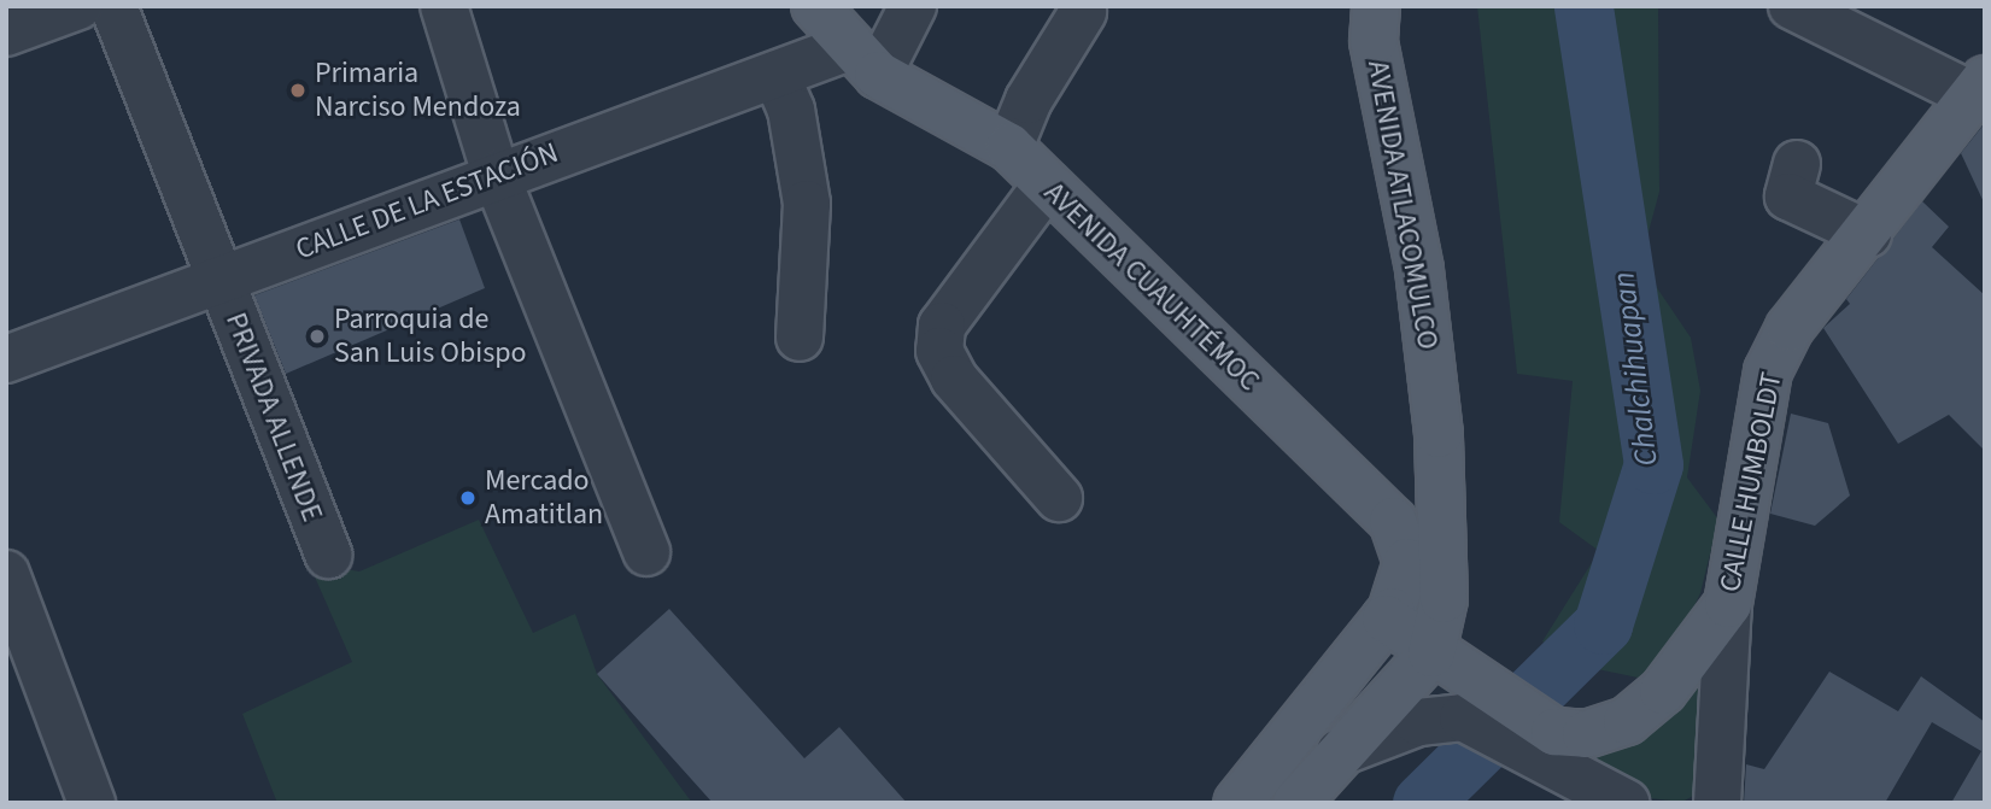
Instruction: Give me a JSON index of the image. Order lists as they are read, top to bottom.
{
  "streets": {
    "main road": ["AVENIDA ATLACOMULCO", "AVENIDA CUAUHTÉMOC", "CALLE HUMBOLDT"],
    "street": ["CALLE DE LA ESTACIÓN", "PRIVADA ALLENDE"]
  },
  "crossings": [
    ["CALLE DE LA ESTACIÓN", "AVENIDA CUAUHTÉMOC"],
    ["CALLE DE LA ESTACIÓN", "PRIVADA ALLENDE"]
  ],
  "water": ["Chalchihuapan"],
  "places": ["Primaria Narciso Mendoza", "Parroquia de San Luis Obispo", "Mercado Amatitlan"]
}
